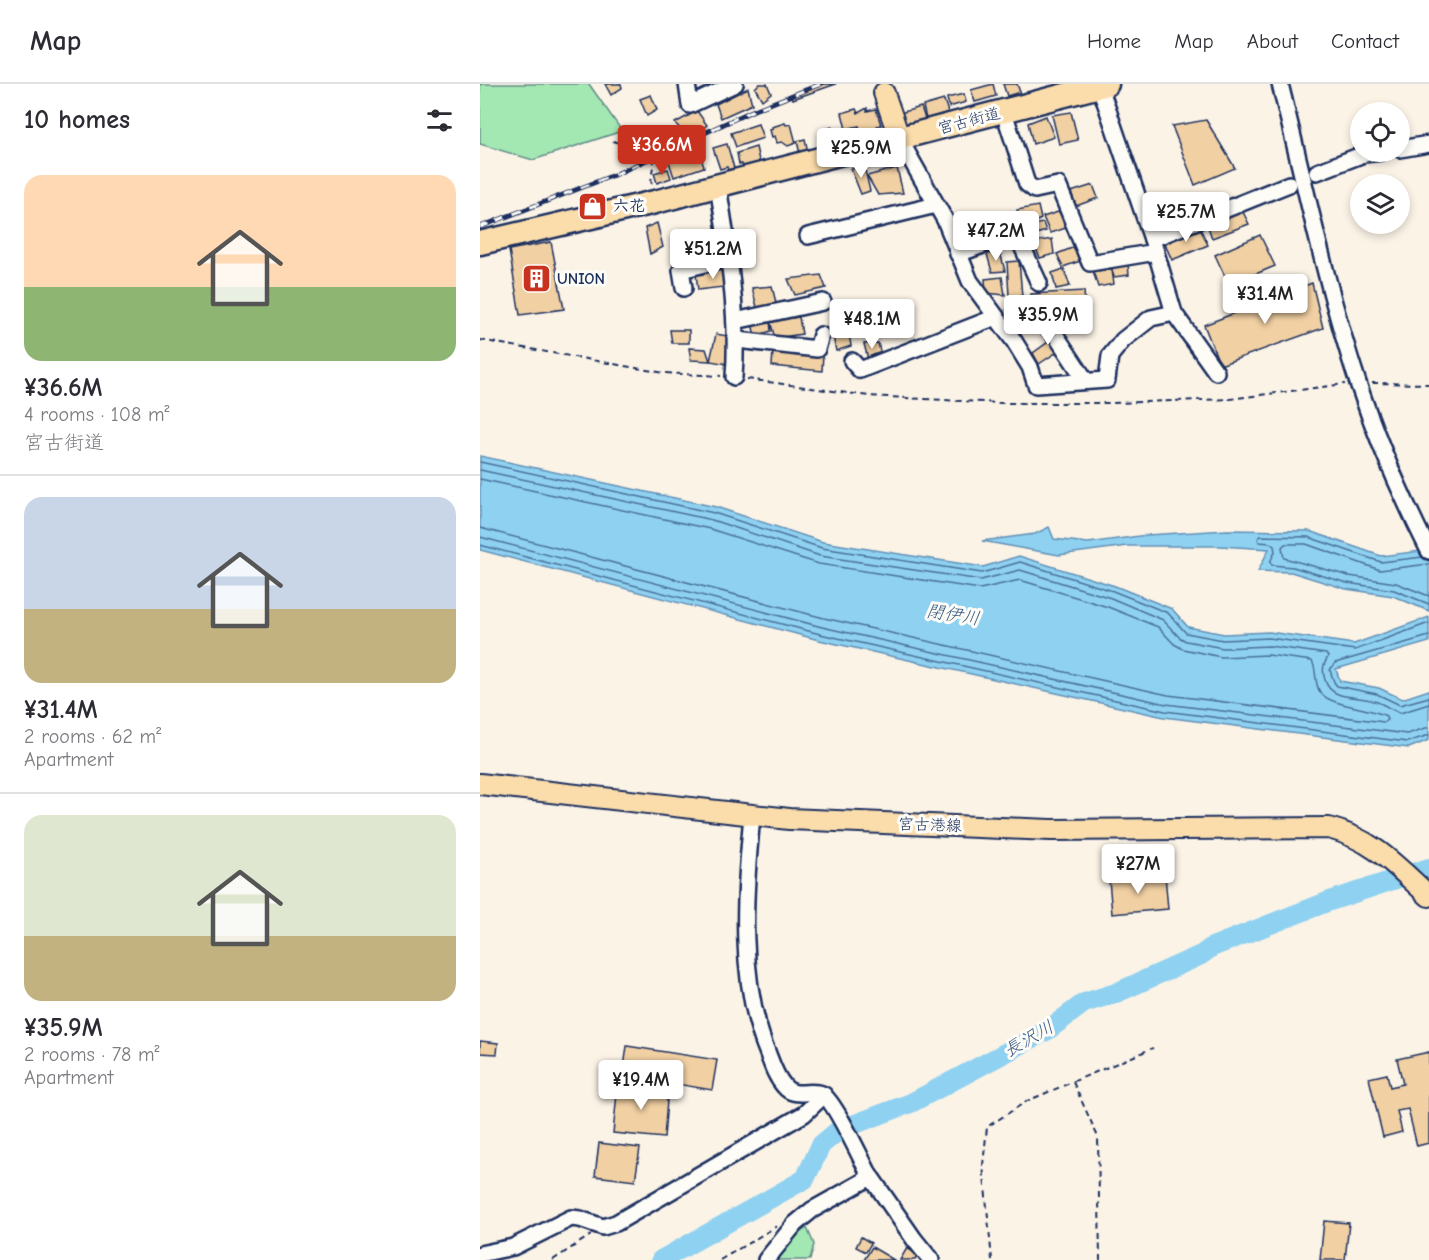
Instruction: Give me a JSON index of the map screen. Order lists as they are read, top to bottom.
{
  "streets": {
    "highway": ["宮古街道"],
    "main road": ["宮古港線"]
  },
  "water": ["閉伊川", "長沢川"],
  "places": {
    "shop": ["六花"],
    "building": ["UNION"]
  },
  "page": {
    "header": "Map",
    "nav": [
      "Home",
      "Map",
      "About",
      "Contact"
    ],
    "heading": "10 homes",
    "price": [
      "¥36.6M",
      "¥25.9M",
      "¥25.7M",
      "¥47.2M",
      "¥51.2M",
      "¥31.4M",
      "¥35.9M",
      "¥48.1M",
      "¥27M",
      "¥19.4M"
    ],
    "list": [
      {
        "name": "¥36.6M",
        "note": "4 rooms · 108 m² · 宮古街道"
      },
      {
        "name": "¥31.4M",
        "note": "2 rooms · 62 m² · Apartment"
      },
      {
        "name": "¥35.9M",
        "note": "2 rooms · 78 m² · Apartment"
      }
    ]
  }
}
